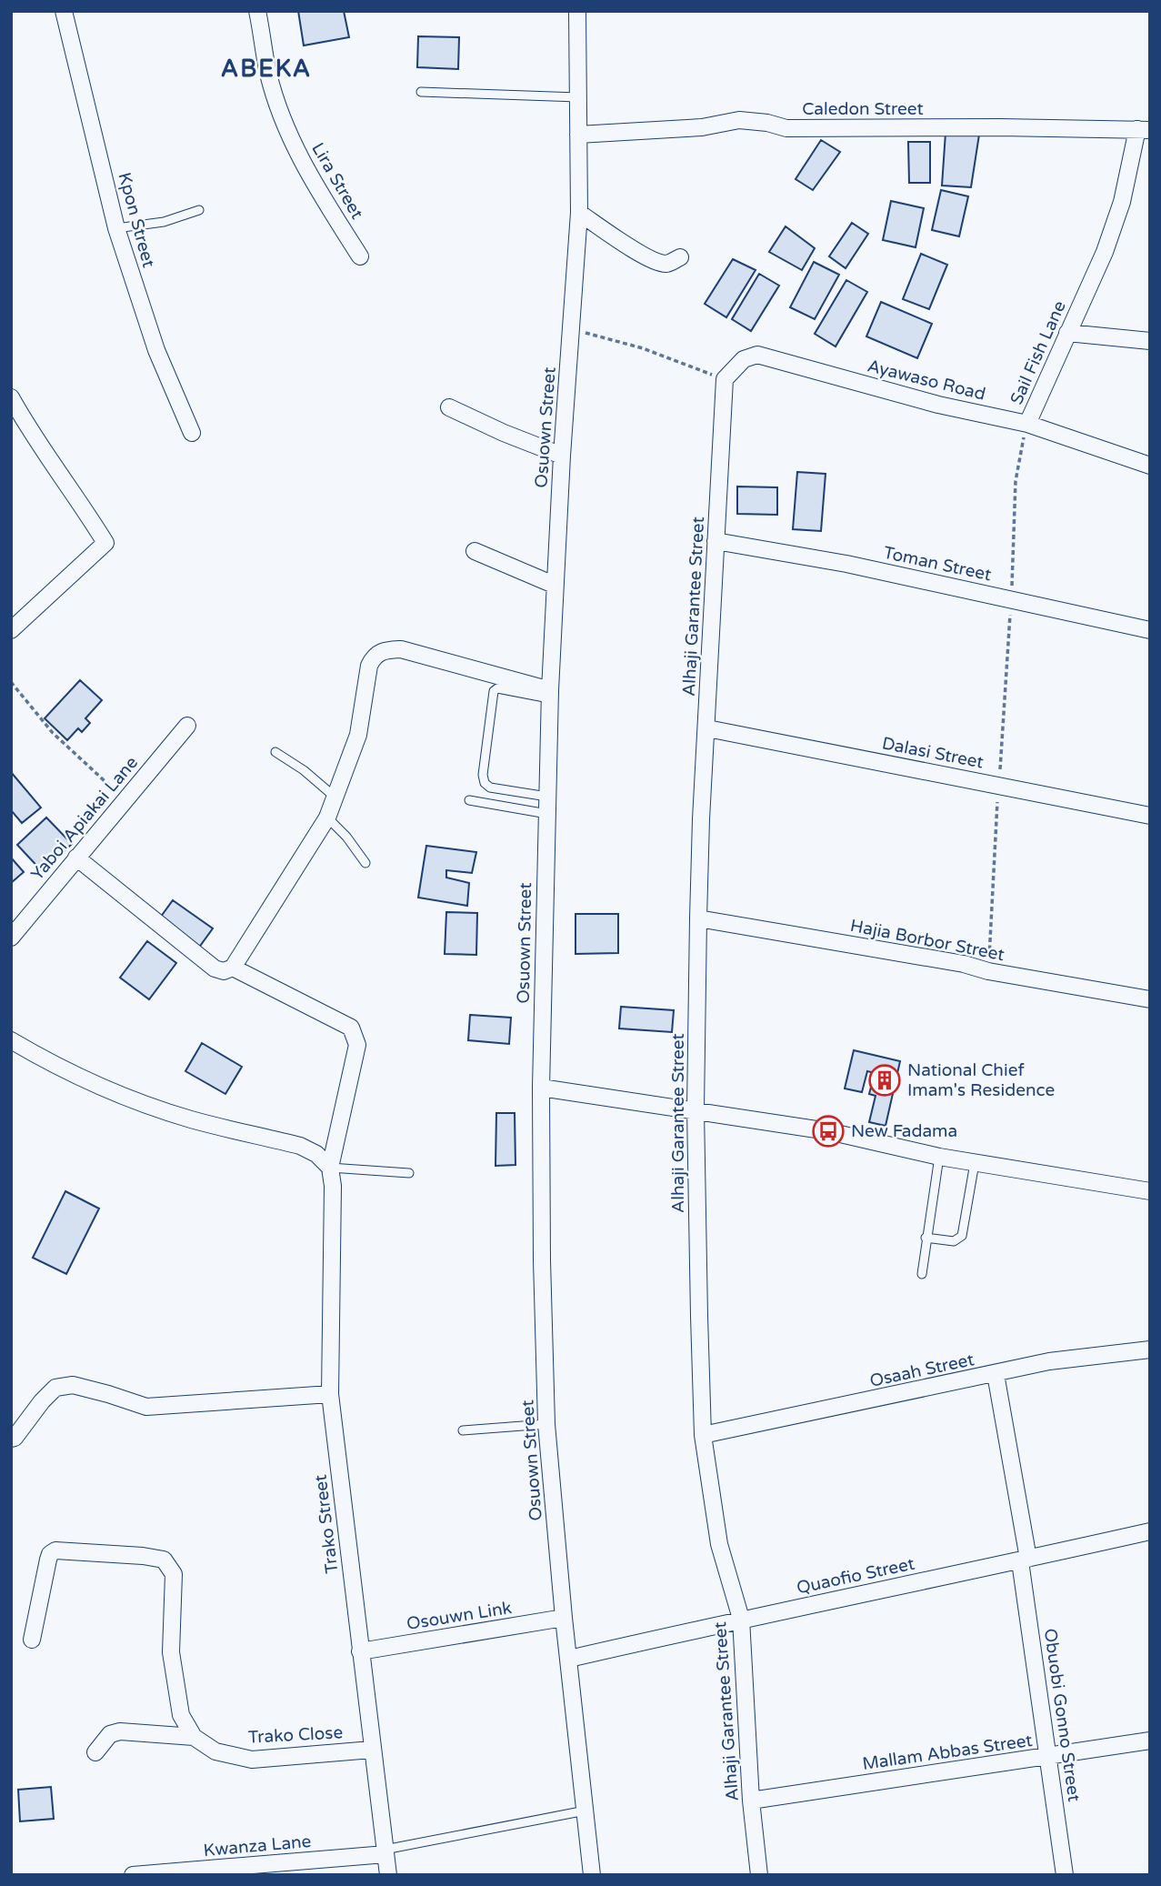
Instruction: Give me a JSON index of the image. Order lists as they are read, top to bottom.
{
  "streets": {
    "street": [
      "Caledon Street",
      "Lira Street",
      "Kpon Street",
      "Sail Fish Lane",
      "Ayawaso Road",
      "Osuown Street",
      "Toman Street",
      "Alhaji Garantee Street",
      "Dalasi Street",
      "Yaboi Apiakai Lane",
      "Hajia Borbor Street",
      "Osaah Street",
      "Trako Street",
      "Quaofio Street",
      "Osouwn Link",
      "Obuobi Gonno Street",
      "Trako Close",
      "Mallam Abbas Street",
      "Kwanza Lane"
    ]
  },
  "crossings": [
    ["Caledon Street", "Sail Fish Lane"],
    ["Caledon Street", "Osuown Street"],
    ["Sail Fish Lane", "Ayawaso Road"],
    ["Sail Fish Lane", "Toman Street"],
    ["Ayawaso Road", "Alhaji Garantee Street"],
    ["Osuown Street", "Quaofio Street"],
    ["Osuown Street", "Osouwn Link"],
    ["Toman Street", "Alhaji Garantee Street"],
    ["Alhaji Garantee Street", "Dalasi Street"],
    ["Alhaji Garantee Street", "Hajia Borbor Street"],
    ["Alhaji Garantee Street", "Osaah Street"],
    ["Alhaji Garantee Street", "Quaofio Street"],
    ["Alhaji Garantee Street", "Mallam Abbas Street"],
    ["Yaboi Apiakai Lane", "Trako Street"],
    ["Osaah Street", "Obuobi Gonno Street"],
    ["Trako Street", "Osouwn Link"],
    ["Trako Street", "Trako Close"],
    ["Trako Street", "Kwanza Lane"],
    ["Quaofio Street", "Obuobi Gonno Street"],
    ["Obuobi Gonno Street", "Mallam Abbas Street"]
  ],
  "districts": ["ABEKA"],
  "places": {
    "building": ["National Chief Imam's Residence"],
    "bus stop": ["New Fadama"]
  }
}
